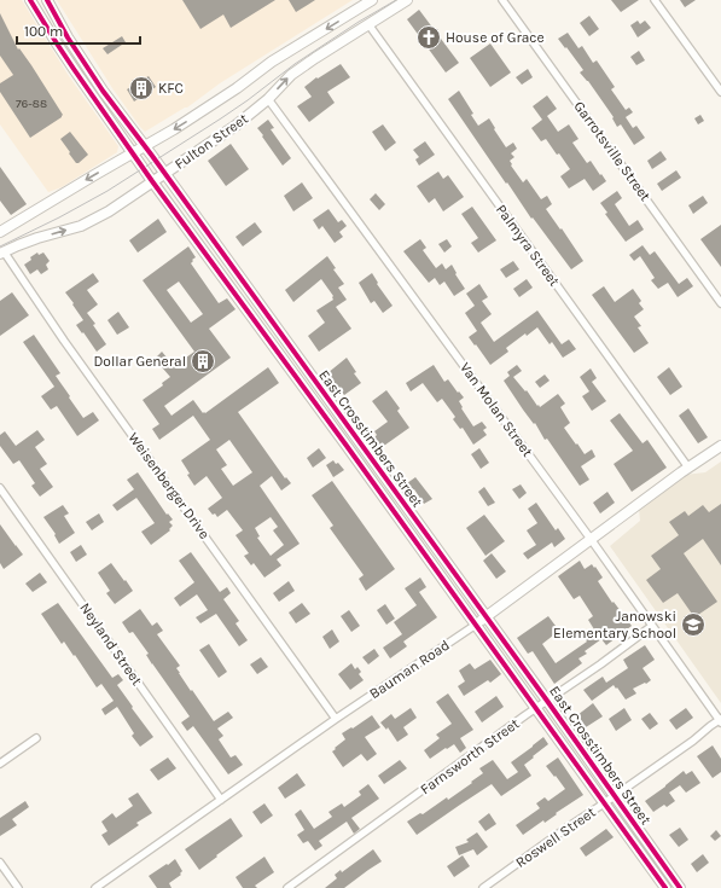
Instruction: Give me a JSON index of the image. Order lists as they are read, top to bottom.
{
  "streets": {
    "main road": ["Fulton Street", "East Crosstimbers Street", "Bauman Road"],
    "street": [
      "Garrotsville Street",
      "Palmyra Street",
      "Van Molan Street",
      "Weisenberger Drive",
      "Neyland Street",
      "Farnsworth Street",
      "Roswell Street"
    ]
  },
  "crossings": [
    ["Fulton Street", "Palmyra Street"],
    ["Fulton Street", "Van Molan Street"],
    ["Fulton Street", "East Crosstimbers Street"],
    ["Fulton Street", "Weisenberger Drive"],
    ["Palmyra Street", "Bauman Road"],
    ["Van Molan Street", "Bauman Road"],
    ["Van Molan Street", "Farnsworth Street"],
    ["Van Molan Street", "Roswell Street"],
    ["East Crosstimbers Street", "Bauman Road"],
    ["East Crosstimbers Street", "Farnsworth Street"],
    ["East Crosstimbers Street", "Roswell Street"],
    ["Weisenberger Drive", "Bauman Road"],
    ["Neyland Street", "Bauman Road"]
  ],
  "places": {
    "church": ["House of Grace"],
    "building": ["KFC", "Dollar General"],
    "school or university": ["Janowski Elementary School"]
  },
  "house_numbers": ["76-88"],
  "scale_bar": "100 m"
}
